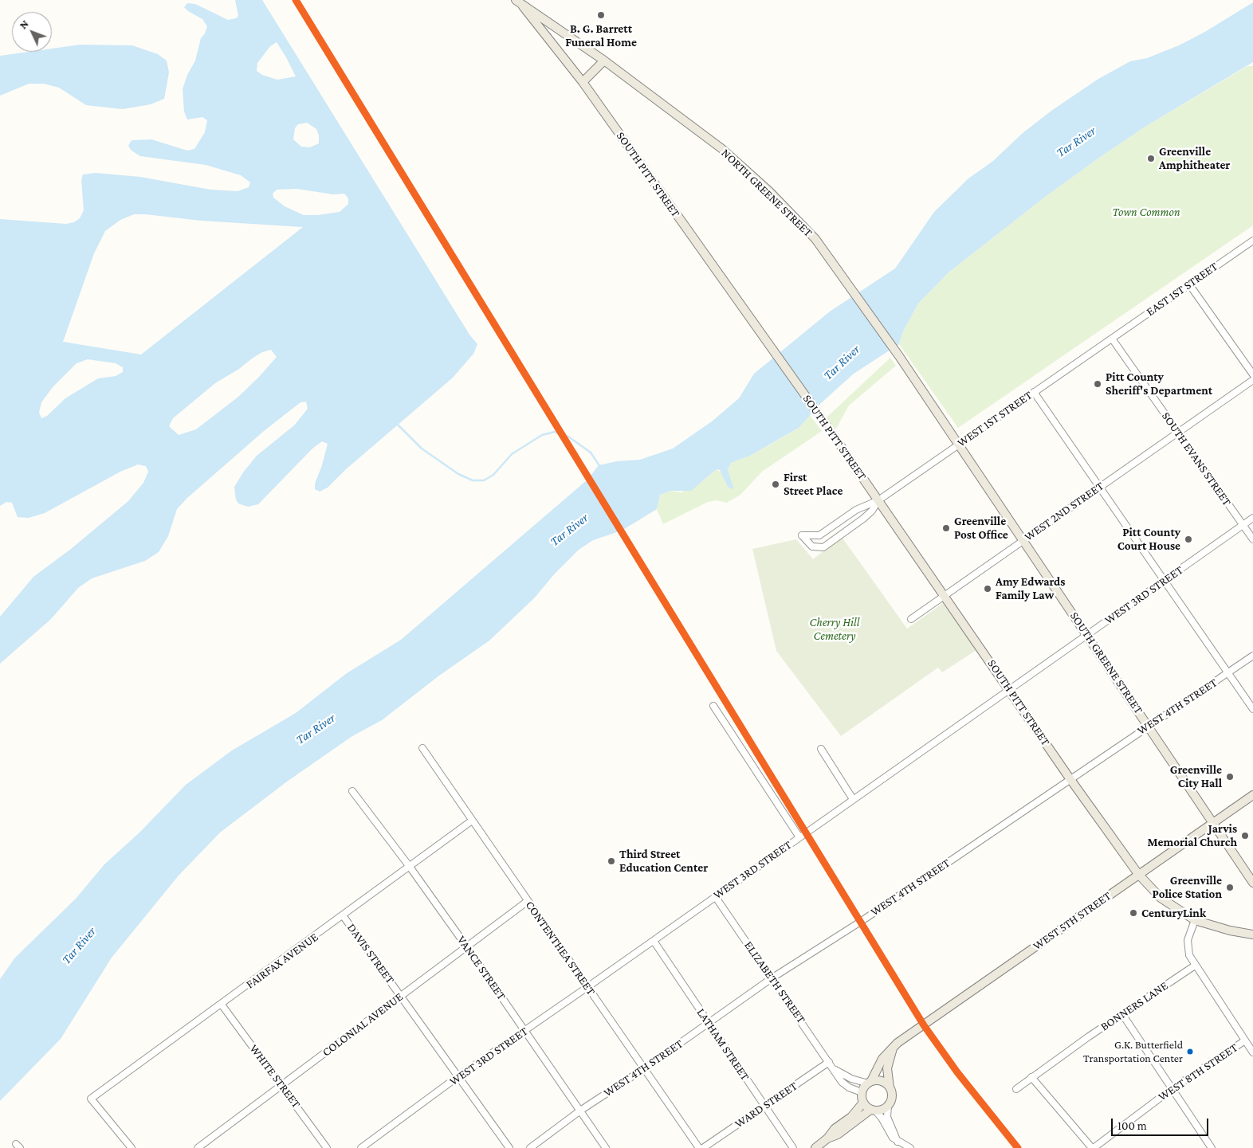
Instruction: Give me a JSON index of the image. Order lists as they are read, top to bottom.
{
  "streets": {
    "main road": [
      "SOUTH PITT STREET",
      "NORTH GREENE STREET",
      "SOUTH GREENE STREET",
      "WEST 5TH STREET"
    ],
    "street": [
      "EAST 1ST STREET",
      "WEST 1ST STREET",
      "SOUTH EVANS STREET",
      "WEST 2ND STREET",
      "WEST 3RD STREET",
      "WEST 4TH STREET",
      "CONTENTHEA STREET",
      "DAVIS STREET",
      "FAIRFAX AVENUE",
      "VANCE STREET",
      "ELIZABETH STREET",
      "BONNERS LANE",
      "COLONIAL AVENUE",
      "LATHAM STREET",
      "WEST 8TH STREET",
      "WHITE STREET",
      "WARD STREET"
    ]
  },
  "crossings": [
    ["SOUTH PITT STREET", "NORTH GREENE STREET"],
    ["SOUTH PITT STREET", "WEST 1ST STREET"],
    ["SOUTH PITT STREET", "WEST 2ND STREET"],
    ["SOUTH PITT STREET", "WEST 3RD STREET"],
    ["SOUTH PITT STREET", "WEST 4TH STREET"],
    ["SOUTH PITT STREET", "WEST 5TH STREET"],
    ["NORTH GREENE STREET", "WEST 1ST STREET"],
    ["NORTH GREENE STREET", "SOUTH GREENE STREET"],
    ["EAST 1ST STREET", "WEST 1ST STREET"],
    ["EAST 1ST STREET", "SOUTH EVANS STREET"],
    ["WEST 1ST STREET", "SOUTH EVANS STREET"],
    ["WEST 1ST STREET", "SOUTH GREENE STREET"],
    ["SOUTH EVANS STREET", "WEST 2ND STREET"],
    ["SOUTH EVANS STREET", "WEST 3RD STREET"],
    ["WEST 2ND STREET", "SOUTH GREENE STREET"],
    ["WEST 3RD STREET", "SOUTH GREENE STREET"],
    ["WEST 3RD STREET", "CONTENTHEA STREET"],
    ["WEST 3RD STREET", "DAVIS STREET"],
    ["WEST 3RD STREET", "VANCE STREET"],
    ["WEST 3RD STREET", "ELIZABETH STREET"],
    ["WEST 3RD STREET", "LATHAM STREET"],
    ["SOUTH GREENE STREET", "WEST 4TH STREET"],
    ["SOUTH GREENE STREET", "WEST 5TH STREET"],
    ["WEST 4TH STREET", "CONTENTHEA STREET"],
    ["WEST 4TH STREET", "VANCE STREET"],
    ["WEST 4TH STREET", "ELIZABETH STREET"],
    ["WEST 4TH STREET", "LATHAM STREET"],
    ["WEST 5TH STREET", "ELIZABETH STREET"],
    ["CONTENTHEA STREET", "FAIRFAX AVENUE"],
    ["CONTENTHEA STREET", "COLONIAL AVENUE"],
    ["DAVIS STREET", "FAIRFAX AVENUE"],
    ["DAVIS STREET", "COLONIAL AVENUE"],
    ["FAIRFAX AVENUE", "VANCE STREET"],
    ["FAIRFAX AVENUE", "WHITE STREET"],
    ["VANCE STREET", "COLONIAL AVENUE"],
    ["ELIZABETH STREET", "WARD STREET"],
    ["COLONIAL AVENUE", "WHITE STREET"],
    ["LATHAM STREET", "WARD STREET"]
  ],
  "water": ["Tar River"],
  "parks": ["Town Common", "Cherry Hill Cemetery"],
  "places": [
    "B. G. Barrett Funeral Home",
    "Greenville Amphitheater",
    "Pitt County Sheriff's Department",
    "First Street Place",
    "Greenville Post Office",
    "Pitt County Court House",
    "Amy Edwards Family Law",
    "Greenville City Hall",
    "Jarvis Memorial Church",
    "Third Street Education Center",
    "Greenville Police Station",
    "CenturyLink",
    "G.K. Butterfield Transportation Center"
  ],
  "scale_bar": "100 m",
  "north": "top left"
}
